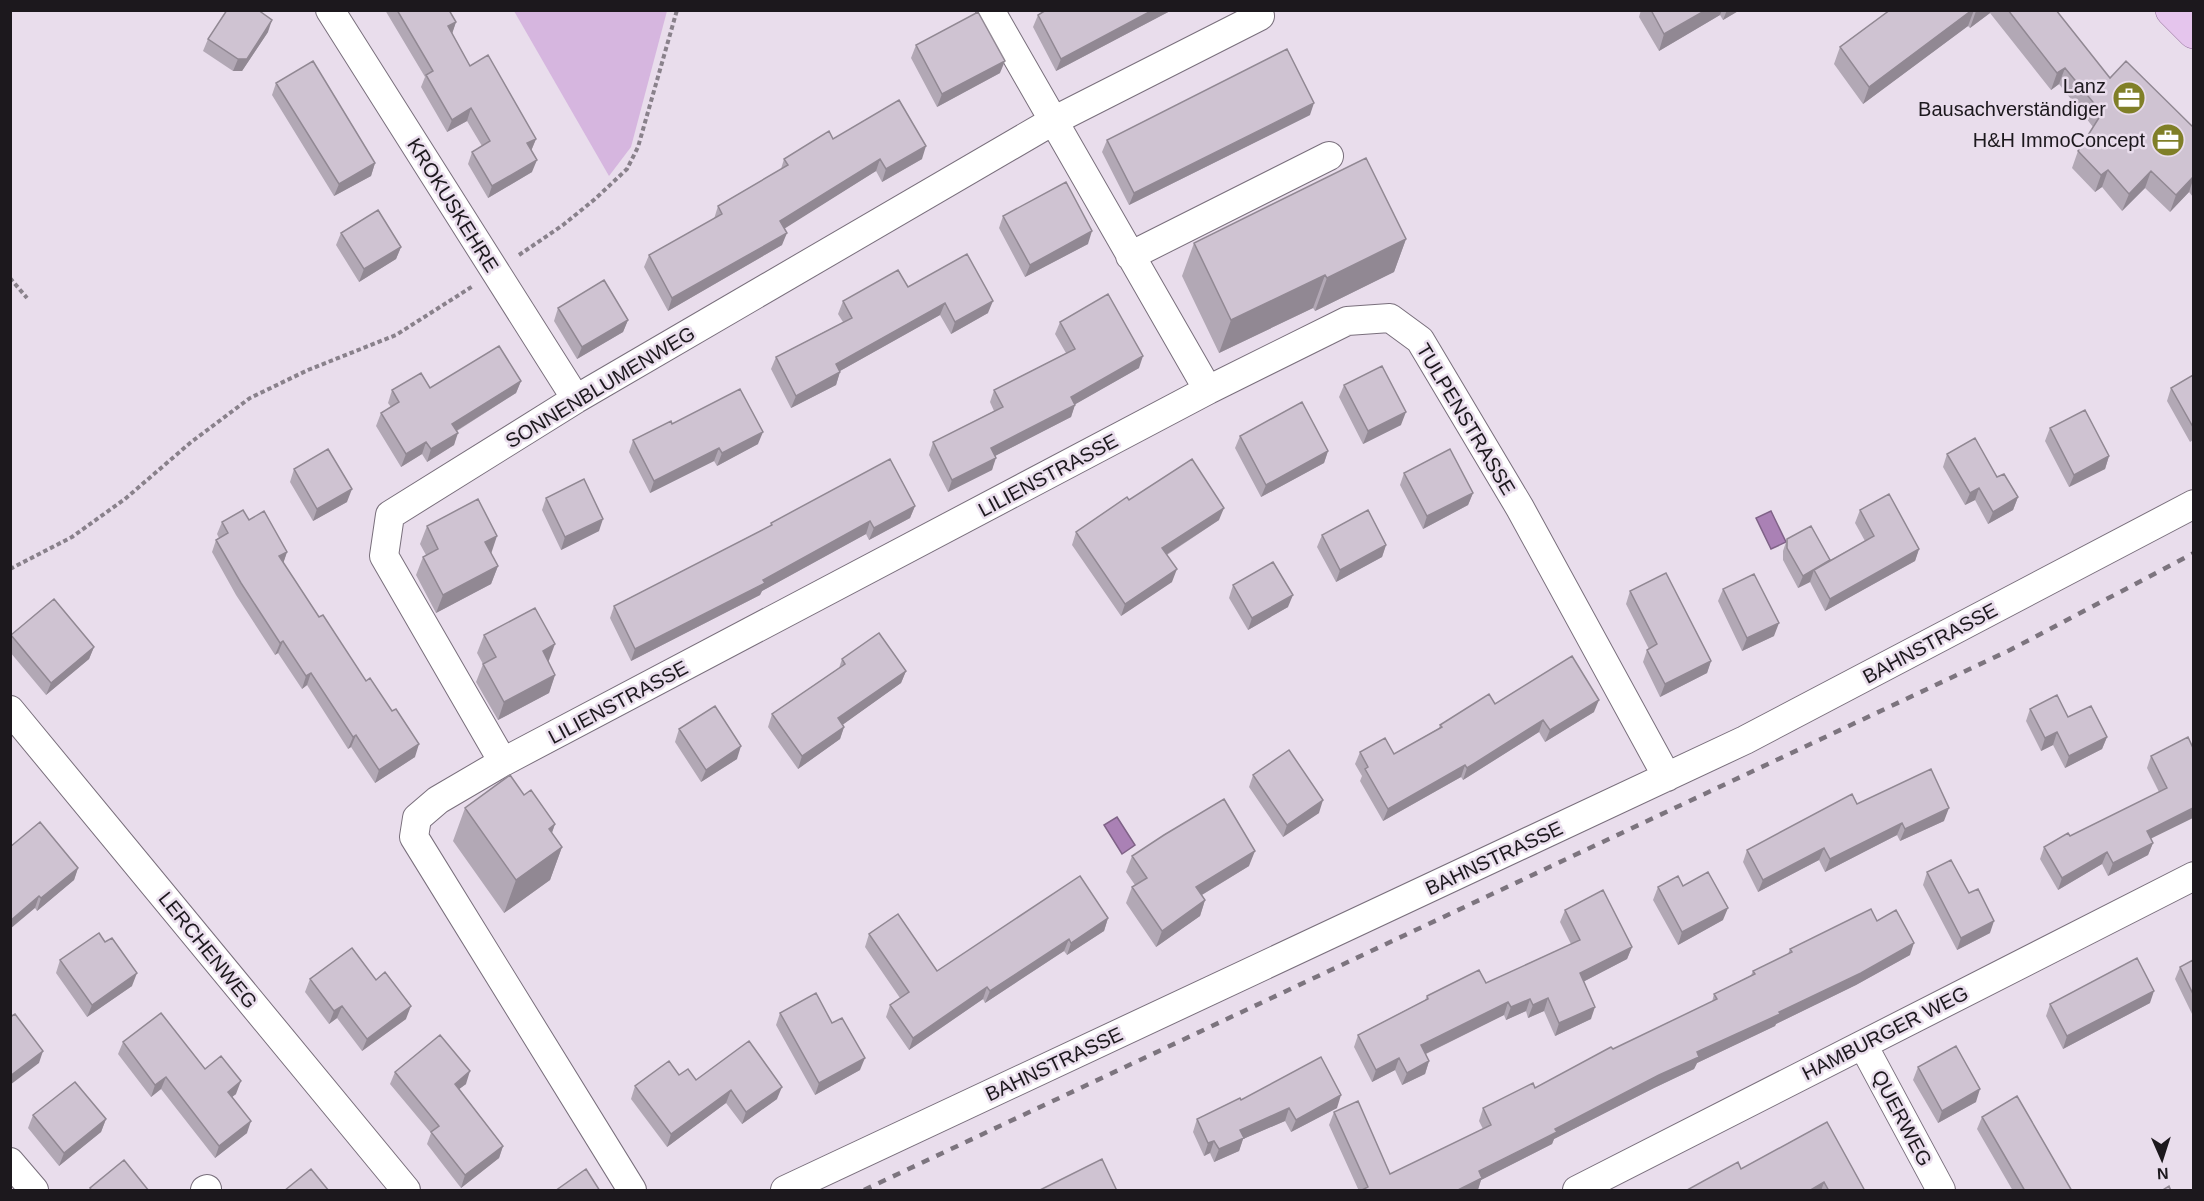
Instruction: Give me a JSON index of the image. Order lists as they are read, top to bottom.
{
  "streets": {
    "street": [
      "KROKUSKEHRE",
      "SONNENBLUMENWEG",
      "TULPENSTRASSE",
      "LILIENSTRASSE",
      "BAHNSTRASSE",
      "LERCHENWEG",
      "HAMBURGER WEG",
      "QUERWEG"
    ]
  },
  "crossings": [
    ["KROKUSKEHRE", "SONNENBLUMENWEG"],
    ["SONNENBLUMENWEG", "LILIENSTRASSE"],
    ["TULPENSTRASSE", "LILIENSTRASSE"],
    ["TULPENSTRASSE", "BAHNSTRASSE"],
    ["HAMBURGER WEG", "QUERWEG"]
  ],
  "places": {
    "office": ["Lanz Bausachverständiger", "H&H ImmoConcept"]
  },
  "north": "bottom"
}
